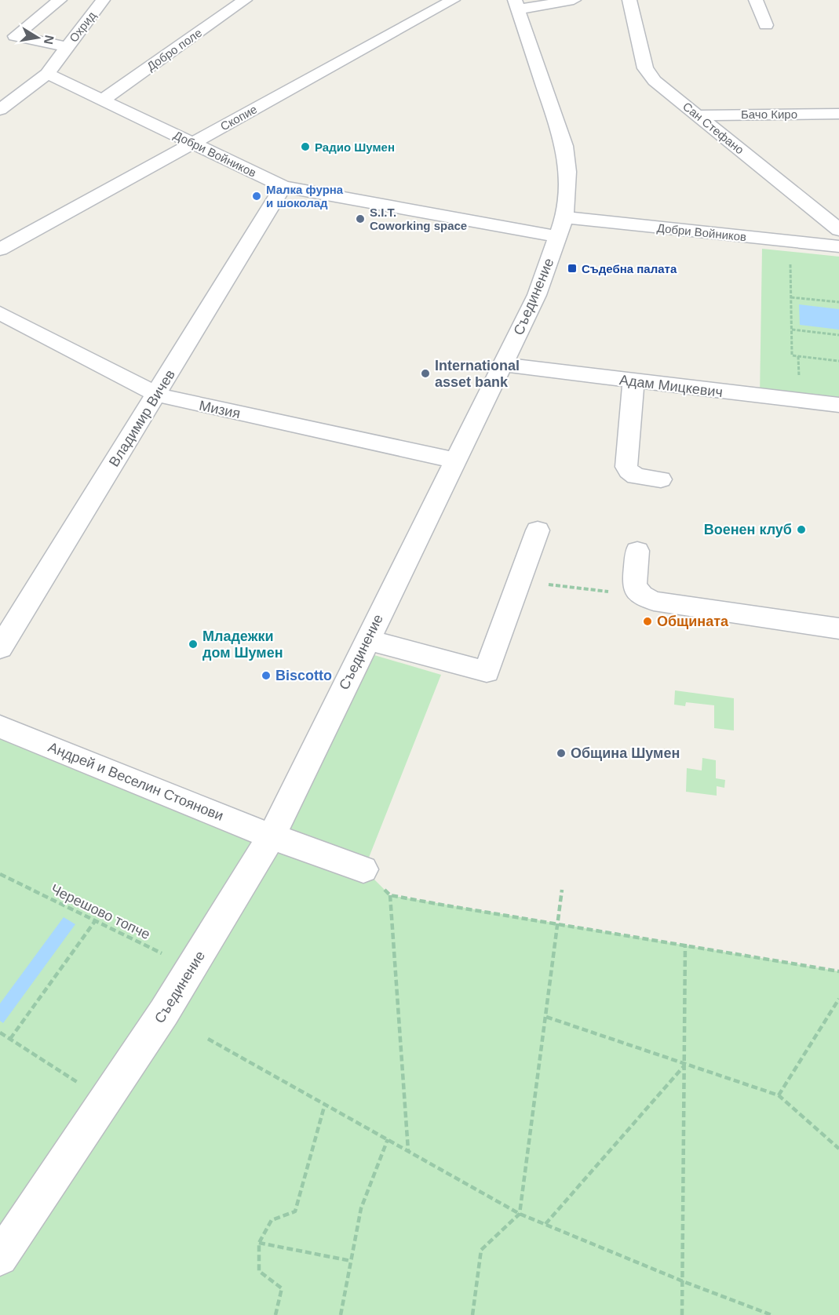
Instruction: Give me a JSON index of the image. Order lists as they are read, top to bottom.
{
  "streets": {
    "street": [
      "Охрид",
      "Добро поле",
      "Бачо Киро",
      "Скопие",
      "Сан Стефано",
      "Добри Войников",
      "Съединение",
      "Адам Мицкевич",
      "Мизия",
      "Владимир Вичев",
      "Андрей и Веселин Стоянови"
    ],
    "path": ["Черешово топче"]
  },
  "crossings": [
    ["Охрид", "Добри Войников"],
    ["Добро поле", "Добри Войников"],
    ["Бачо Киро", "Сан Стефано"],
    ["Скопие", "Добри Войников"],
    ["Добри Войников", "Съединение"],
    ["Добри Войников", "Владимир Вичев"],
    ["Съединение", "Адам Мицкевич"],
    ["Съединение", "Мизия"],
    ["Съединение", "Андрей и Веселин Стоянови"],
    ["Съединение", "Черешово топче"],
    ["Мизия", "Владимир Вичев"]
  ],
  "places": {
    "other": [
      "Радио Шумен",
      "Малка фурна и шоколад",
      "S.I.T. Coworking space",
      "International asset bank",
      "Военен клуб",
      "Общината",
      "Младежки дом Шумен",
      "Biscotto",
      "Община Шумен"
    ],
    "transit": ["Съдебна палата"]
  },
  "north": "right"
}
